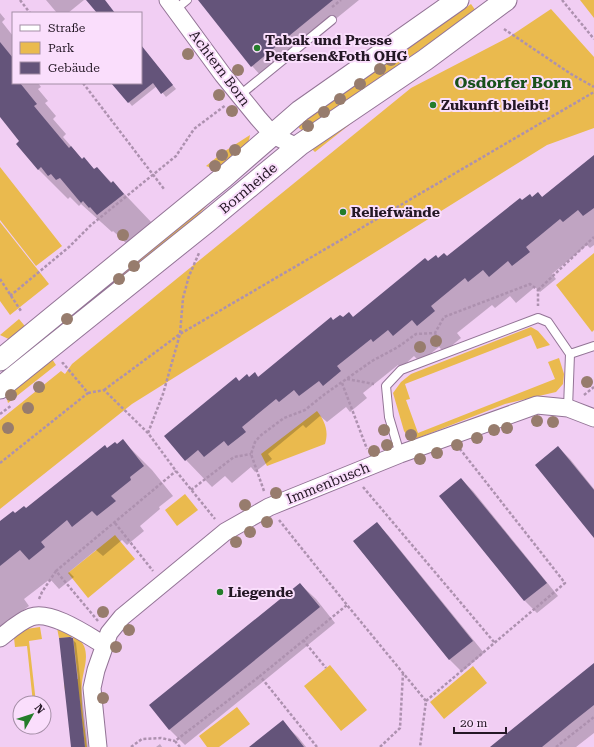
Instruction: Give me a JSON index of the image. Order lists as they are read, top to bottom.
{
  "streets": {
    "street": ["Achtern Born", "Bornheide", "Immenbusch"]
  },
  "crossings": [
    ["Achtern Born", "Bornheide"]
  ],
  "districts": ["Osdorfer Born"],
  "places": [
    "Tabak und Presse Petersen&Foth OHG",
    "Zukunft bleibt!",
    "Reliefwände",
    "Liegende"
  ],
  "legend": ["Straße", "Park", "Gebäude"],
  "scale_bar": "20 m",
  "north": "top right"
}
